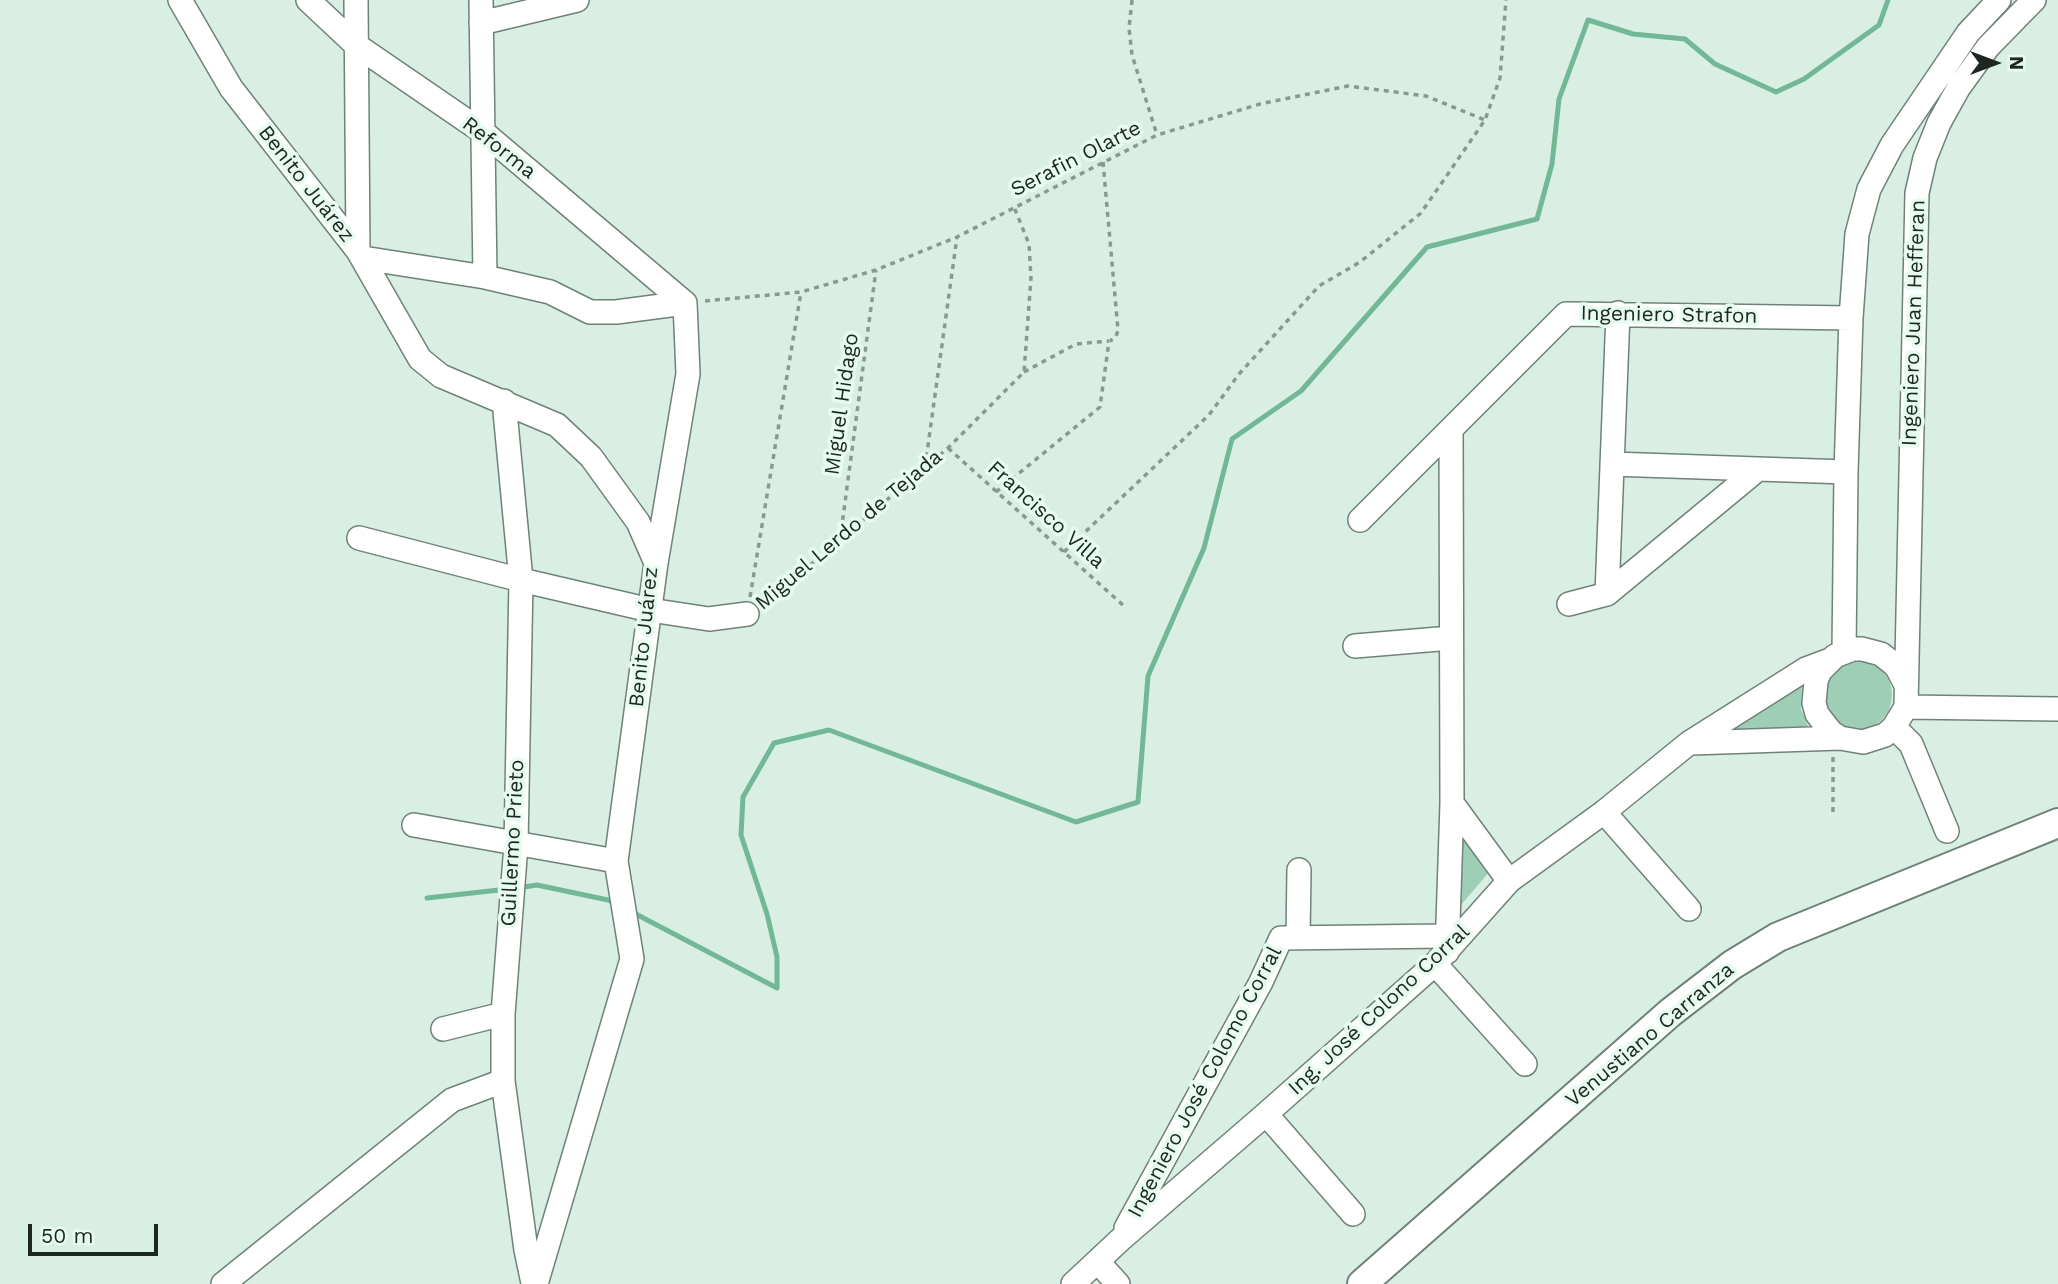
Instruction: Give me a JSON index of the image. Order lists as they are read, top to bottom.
{
  "streets": {
    "main road": ["Venustiano Carranza"],
    "street": [
      "Reforma",
      "Benito Juárez",
      "Ingeniero Strafon",
      "Ingeniero Juan Hefferan",
      "Miguel Lerdo de Tejada",
      "Guillermo Prieto",
      "Ing. José Colono Corral",
      "Ingeniero José Colomo Corral"
    ],
    "path": ["Serafin Olarte", "Miguel Hidago", "Francisco Villa"]
  },
  "crossings": [
    ["Reforma", "Serafin Olarte"],
    ["Serafin Olarte", "Miguel Hidago"],
    ["Benito Juárez", "Miguel Lerdo de Tejada"],
    ["Benito Juárez", "Guillermo Prieto"],
    ["Ingeniero Juan Hefferan", "Ing. José Colono Corral"],
    ["Miguel Hidago", "Miguel Lerdo de Tejada"],
    ["Francisco Villa", "Miguel Lerdo de Tejada"],
    ["Miguel Lerdo de Tejada", "Guillermo Prieto"],
    ["Ing. José Colono Corral", "Ingeniero José Colomo Corral"]
  ],
  "scale_bar": "50 m",
  "north": "right"
}
